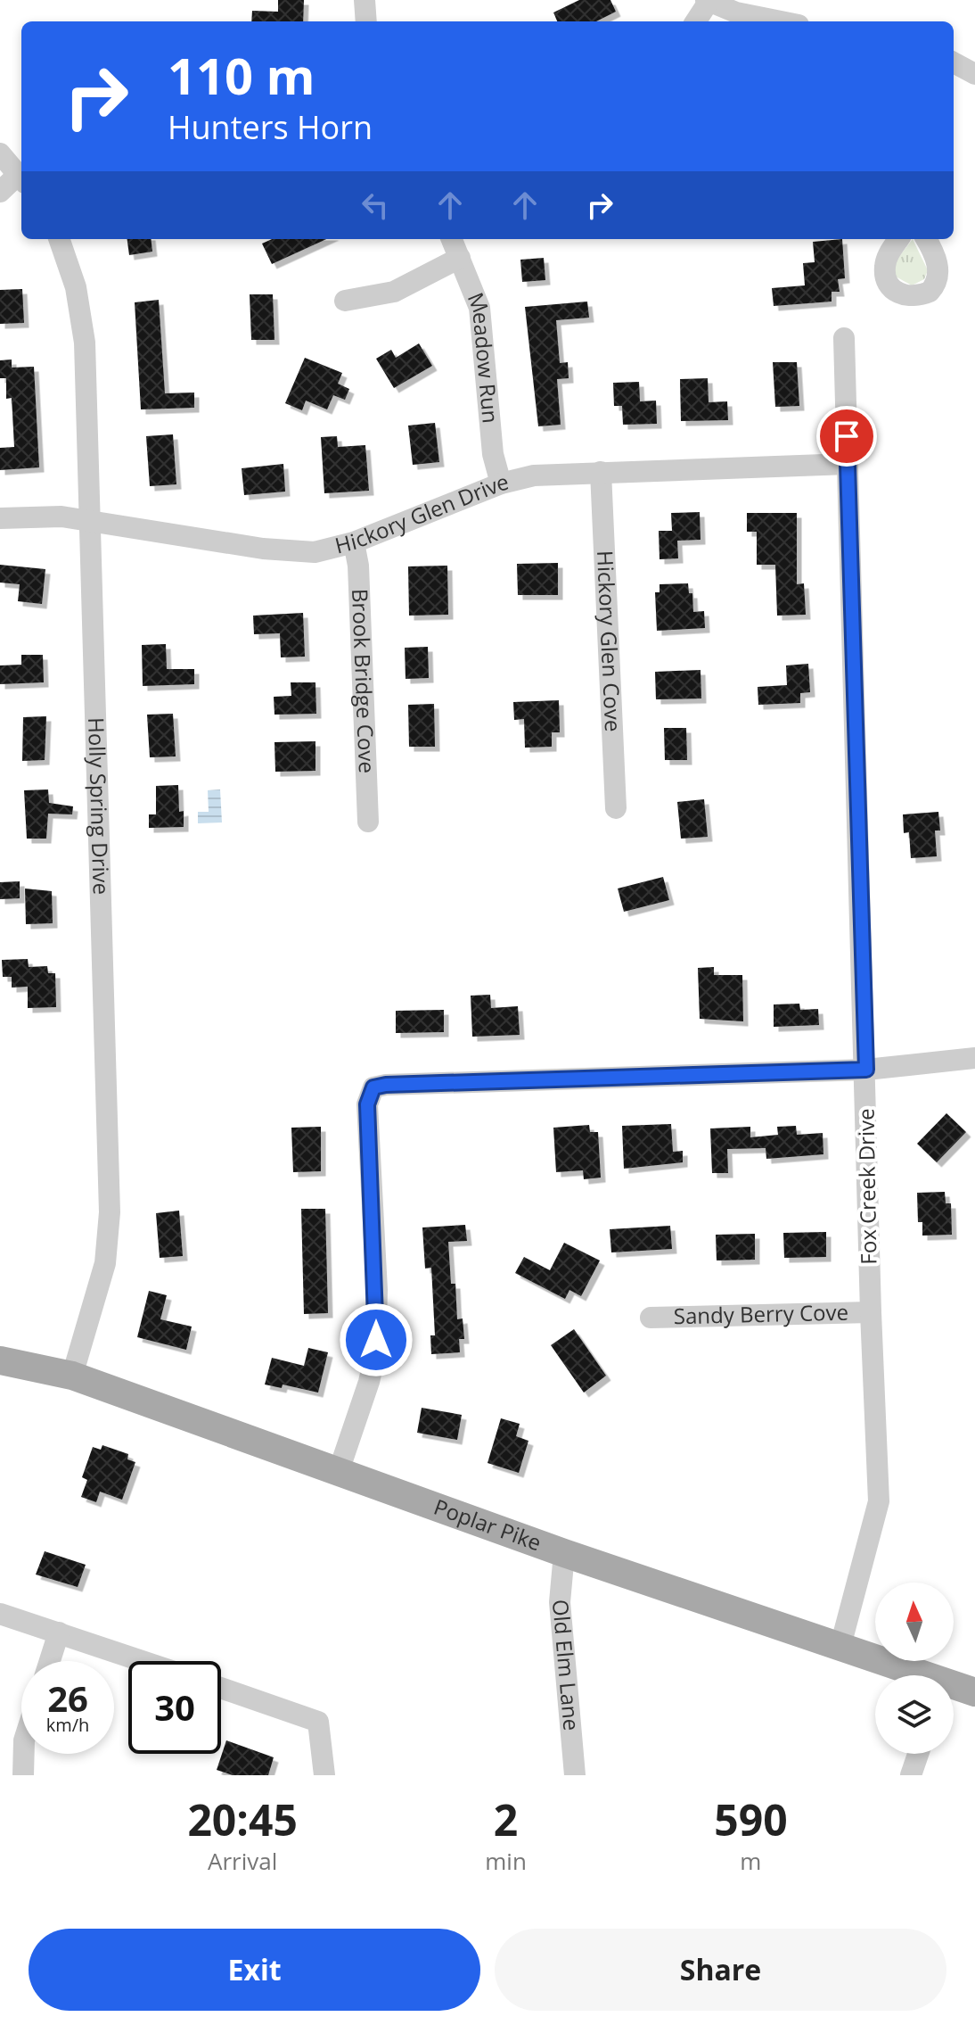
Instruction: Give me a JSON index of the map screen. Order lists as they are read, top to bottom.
{
  "streets": {
    "main road": ["Poplar Pike"],
    "street": [
      "Meadow Run",
      "Hickory Glen Drive",
      "Hickory Glen Cove",
      "Brook Bridge Cove",
      "Holly Spring Drive",
      "Fox Creek Drive",
      "Sandy Berry Cove",
      "Old Elm Lane"
    ]
  },
  "crossings": [
    ["Meadow Run", "Hickory Glen Drive"],
    ["Hickory Glen Drive", "Hickory Glen Cove"],
    ["Hickory Glen Drive", "Brook Bridge Cove"],
    ["Hickory Glen Drive", "Holly Spring Drive"],
    ["Hickory Glen Drive", "Fox Creek Drive"],
    ["Holly Spring Drive", "Poplar Pike"],
    ["Fox Creek Drive", "Sandy Berry Cove"],
    ["Fox Creek Drive", "Poplar Pike"],
    ["Poplar Pike", "Old Elm Lane"]
  ],
  "north": "top",
  "page": {
    "turn": ["110 m", "Hunters Horn"],
    "speed": "26 km/h",
    "limit": "30",
    "eta": [
      "20:45",
      "Arrival",
      "2",
      "min",
      "590",
      "m"
    ],
    "buttons": ["Exit", "Share"]
  }
}
